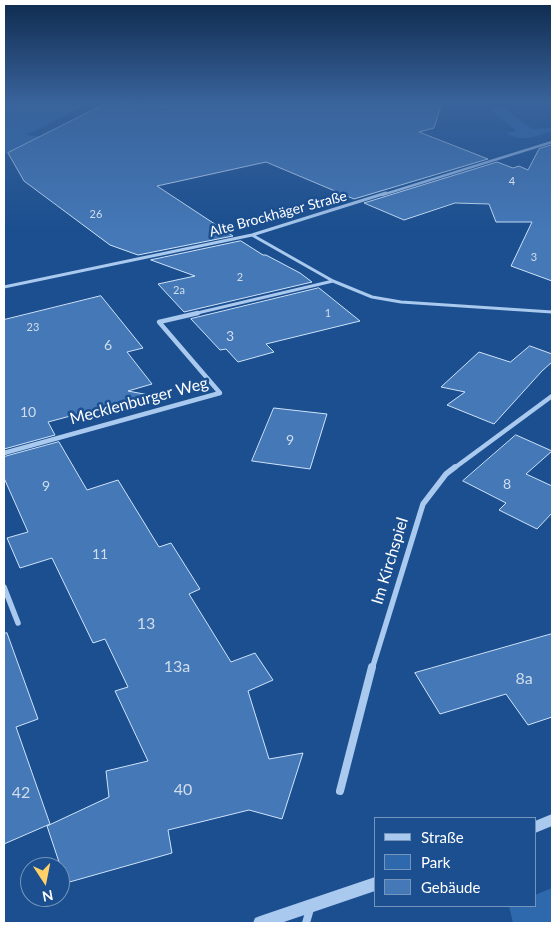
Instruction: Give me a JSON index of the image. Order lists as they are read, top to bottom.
{
  "streets": {
    "street": ["Alte Brockhäger Straße", "Mecklenburger Weg", "Im Kirchspiel"]
  },
  "house_numbers": [
    "4",
    "26",
    "3",
    "2",
    "2a",
    "1",
    "23",
    "3",
    "6",
    "10",
    "9",
    "8",
    "9",
    "11",
    "13",
    "13a",
    "8a",
    "40",
    "42"
  ],
  "legend": ["Straße", "Park", "Gebäude"],
  "north": "bottom"
}
